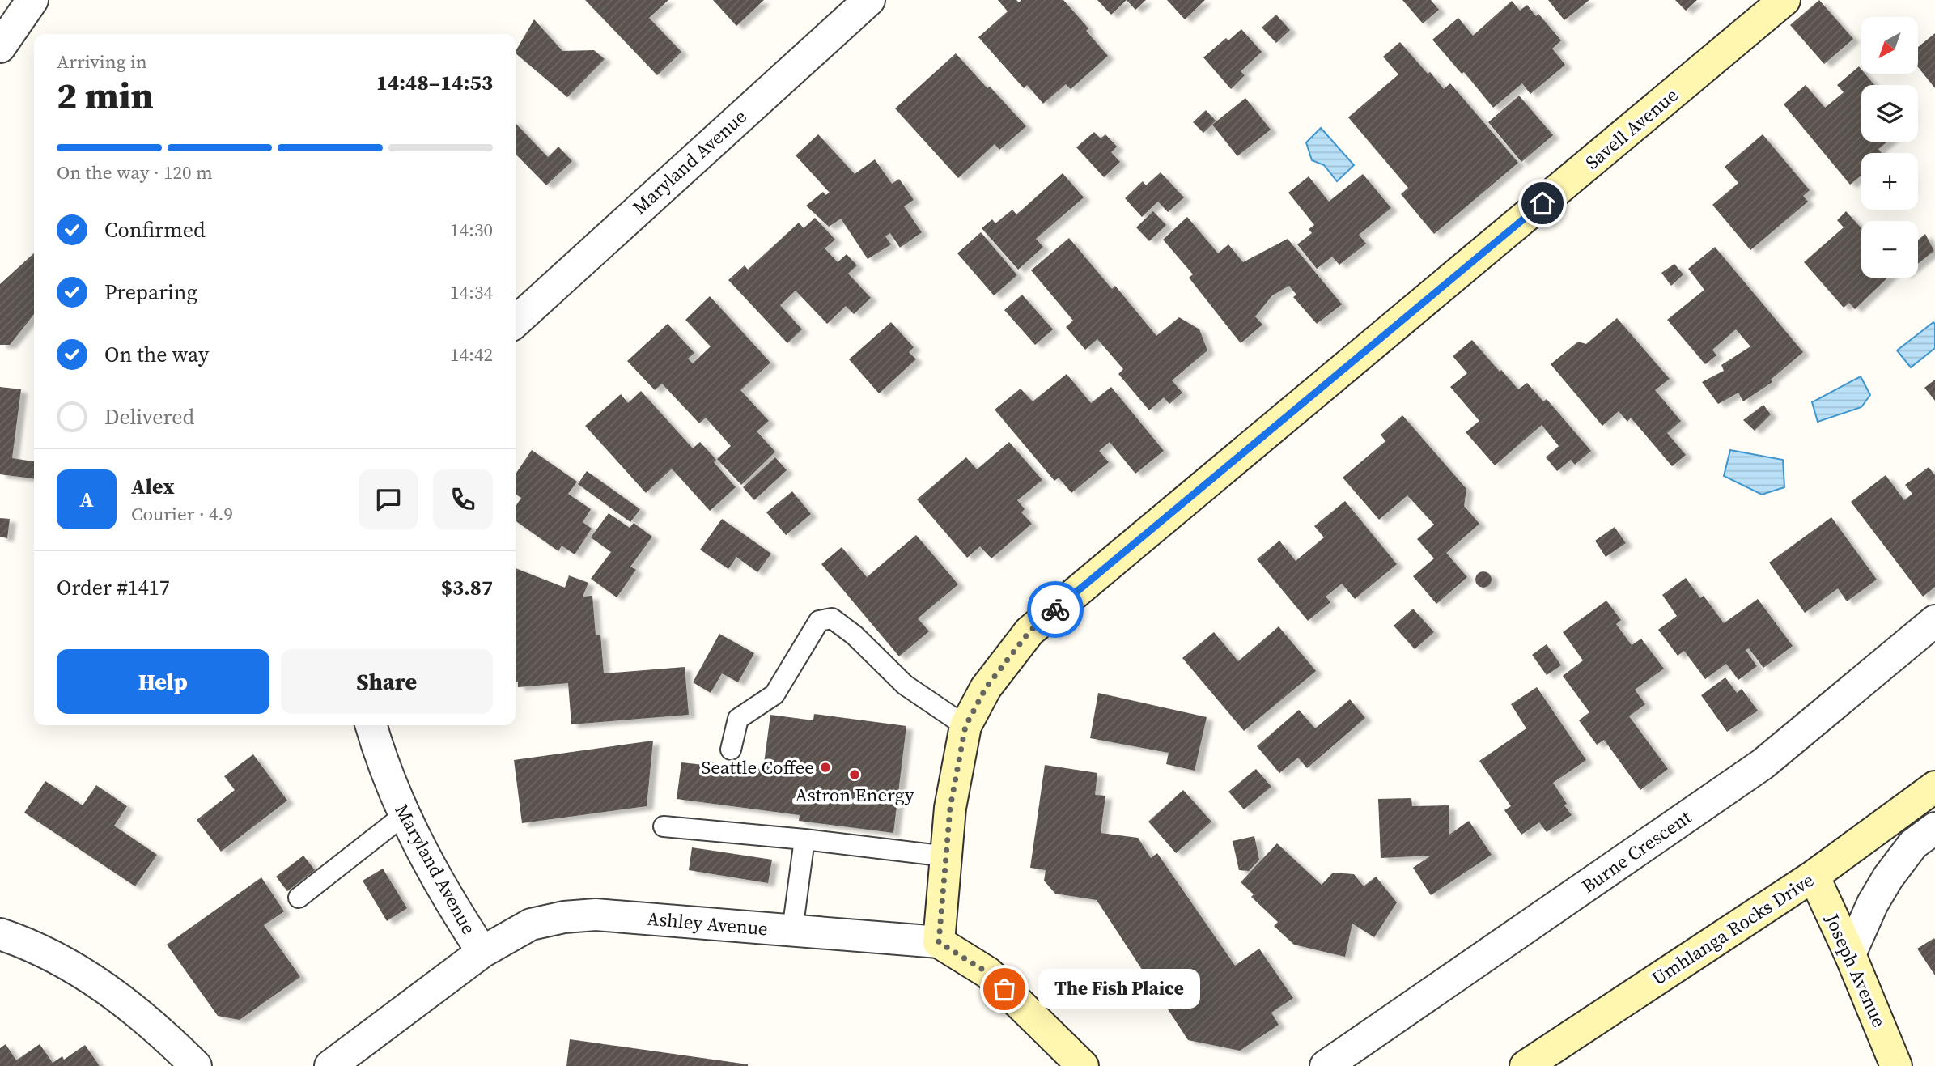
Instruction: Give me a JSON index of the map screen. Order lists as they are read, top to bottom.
{
  "streets": {
    "street": [
      "Savell Avenue",
      "Maryland Avenue",
      "Burne Crescent",
      "Ashley Avenue",
      "Umhlanga Rocks Drive",
      "Joseph Avenue"
    ]
  },
  "crossings": [
    ["Savell Avenue", "Ashley Avenue"],
    ["Maryland Avenue", "Ashley Avenue"],
    ["Umhlanga Rocks Drive", "Joseph Avenue"]
  ],
  "places": ["Seattle Coffee", "Astron Energy", "The Fish Plaice"],
  "north": "bottom left",
  "page": {
    "map_buttons": ["+", "−"],
    "heading": ["2 min", "Arriving in", "14:48–14:53"],
    "panel": [
      "Alex",
      "Courier · 4.9",
      "Order #1417",
      "$3.87"
    ],
    "bar": "On the way · 120 m",
    "list": [
      ["Confirmed", "14:30"],
      ["Preparing", "14:34"],
      ["On the way", "14:42"],
      "Delivered"
    ],
    "round": "A",
    "buttons": ["Help", "Share"],
    "bubble": "The Fish Plaice"
  }
}
